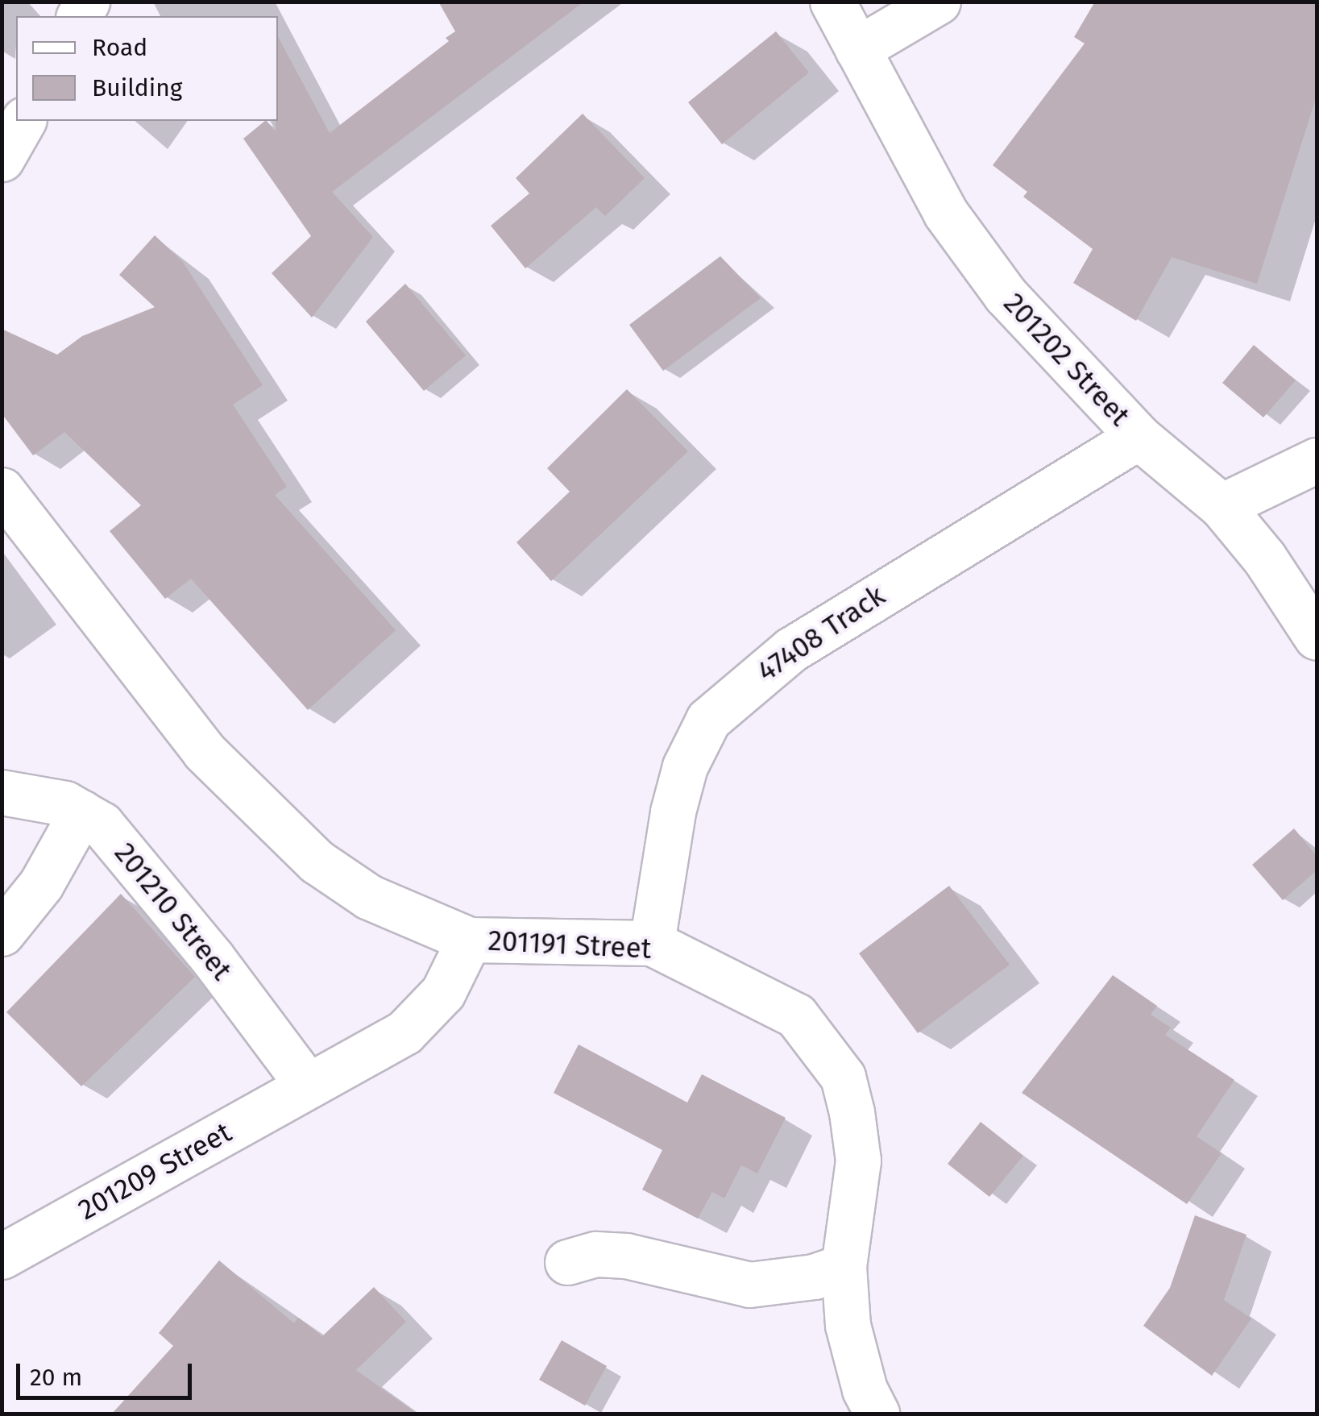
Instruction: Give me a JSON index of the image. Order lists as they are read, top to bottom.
{
  "streets": {
    "street": [
      "201202 Street",
      "47408 Track",
      "201210 Street",
      "201191 Street",
      "201209 Street"
    ]
  },
  "crossings": [
    ["201202 Street", "47408 Track"],
    ["47408 Track", "201191 Street"],
    ["201210 Street", "201209 Street"],
    ["201191 Street", "201209 Street"]
  ],
  "legend": ["Road", "Building"],
  "scale_bar": "20 m"
}
